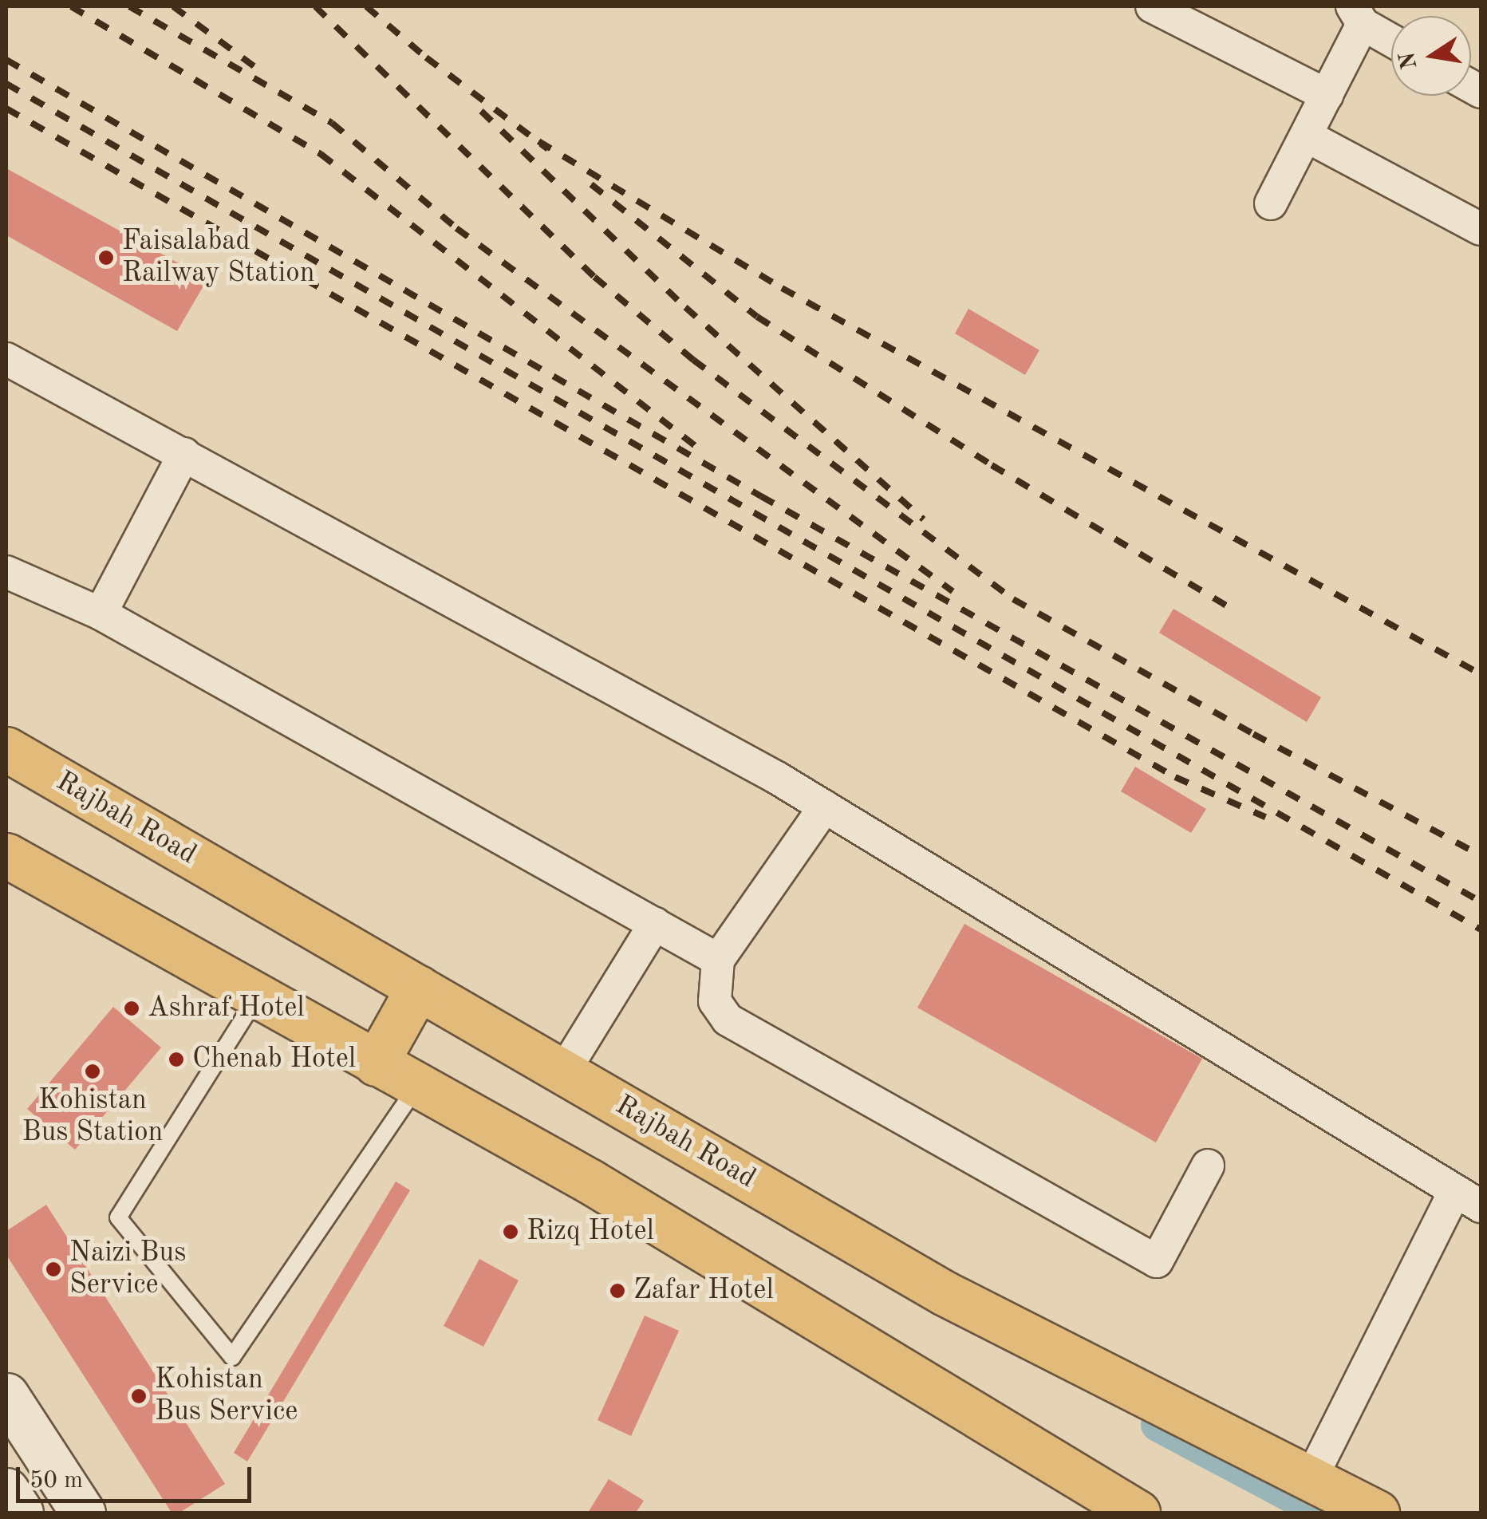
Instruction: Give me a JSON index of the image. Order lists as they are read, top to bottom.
{
  "streets": {
    "main road": ["Rajbah Road"]
  },
  "places": [
    "Faisalabad Railway Station",
    "Ashraf Hotel",
    "Chenab Hotel",
    "Kohistan Bus Station",
    "Rizq Hotel",
    "Naizi Bus Service",
    "Zafar Hotel",
    "Kohistan Bus Service"
  ],
  "scale_bar": "50 m",
  "north": "left"
}
